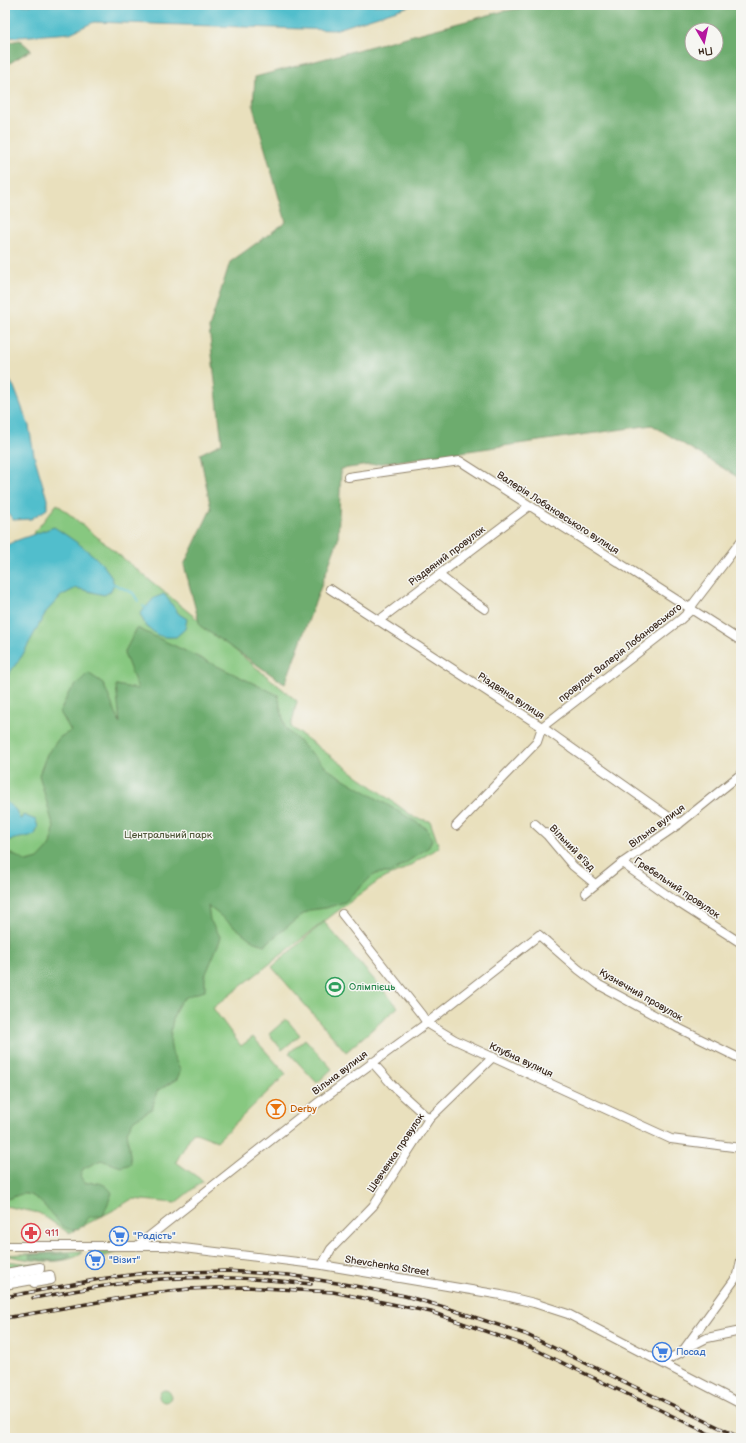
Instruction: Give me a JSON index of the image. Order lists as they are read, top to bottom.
{
  "streets": {
    "street": [
      "Валерія Лобановського вулиця",
      "Різдвяний провулок",
      "провулок Валерія Лобановського",
      "Різдвяна вулиця",
      "Вільна вулиця",
      "Вільний в'їзд",
      "Гребельний провулок",
      "Кузнечний провулок",
      "Клубна вулиця",
      "Шевченка провулок",
      "Shevchenka Street"
    ]
  },
  "crossings": [
    ["Валерія Лобановського вулиця", "Різдвяний провулок"],
    ["Валерія Лобановського вулиця", "провулок Валерія Лобановського"],
    ["Різдвяний провулок", "Різдвяна вулиця"],
    ["провулок Валерія Лобановського", "Різдвяна вулиця"],
    ["Різдвяна вулиця", "Вільна вулиця"],
    ["Вільна вулиця", "Вільний в'їзд"],
    ["Вільна вулиця", "Гребельний провулок"],
    ["Вільна вулиця", "Кузнечний провулок"],
    ["Вільна вулиця", "Клубна вулиця"],
    ["Вільна вулиця", "Shevchenka Street"],
    ["Клубна вулиця", "Шевченка провулок"],
    ["Шевченка провулок", "Shevchenka Street"]
  ],
  "parks": ["Центральний парк"],
  "places": {
    "sports": ["Олімпієць"],
    "bar": ["Derby"],
    "pharmacy": ["911"],
    "supermarket": ["\"Радість\"", "\"Візит\"", "Посад"]
  },
  "north": "bottom"
}
